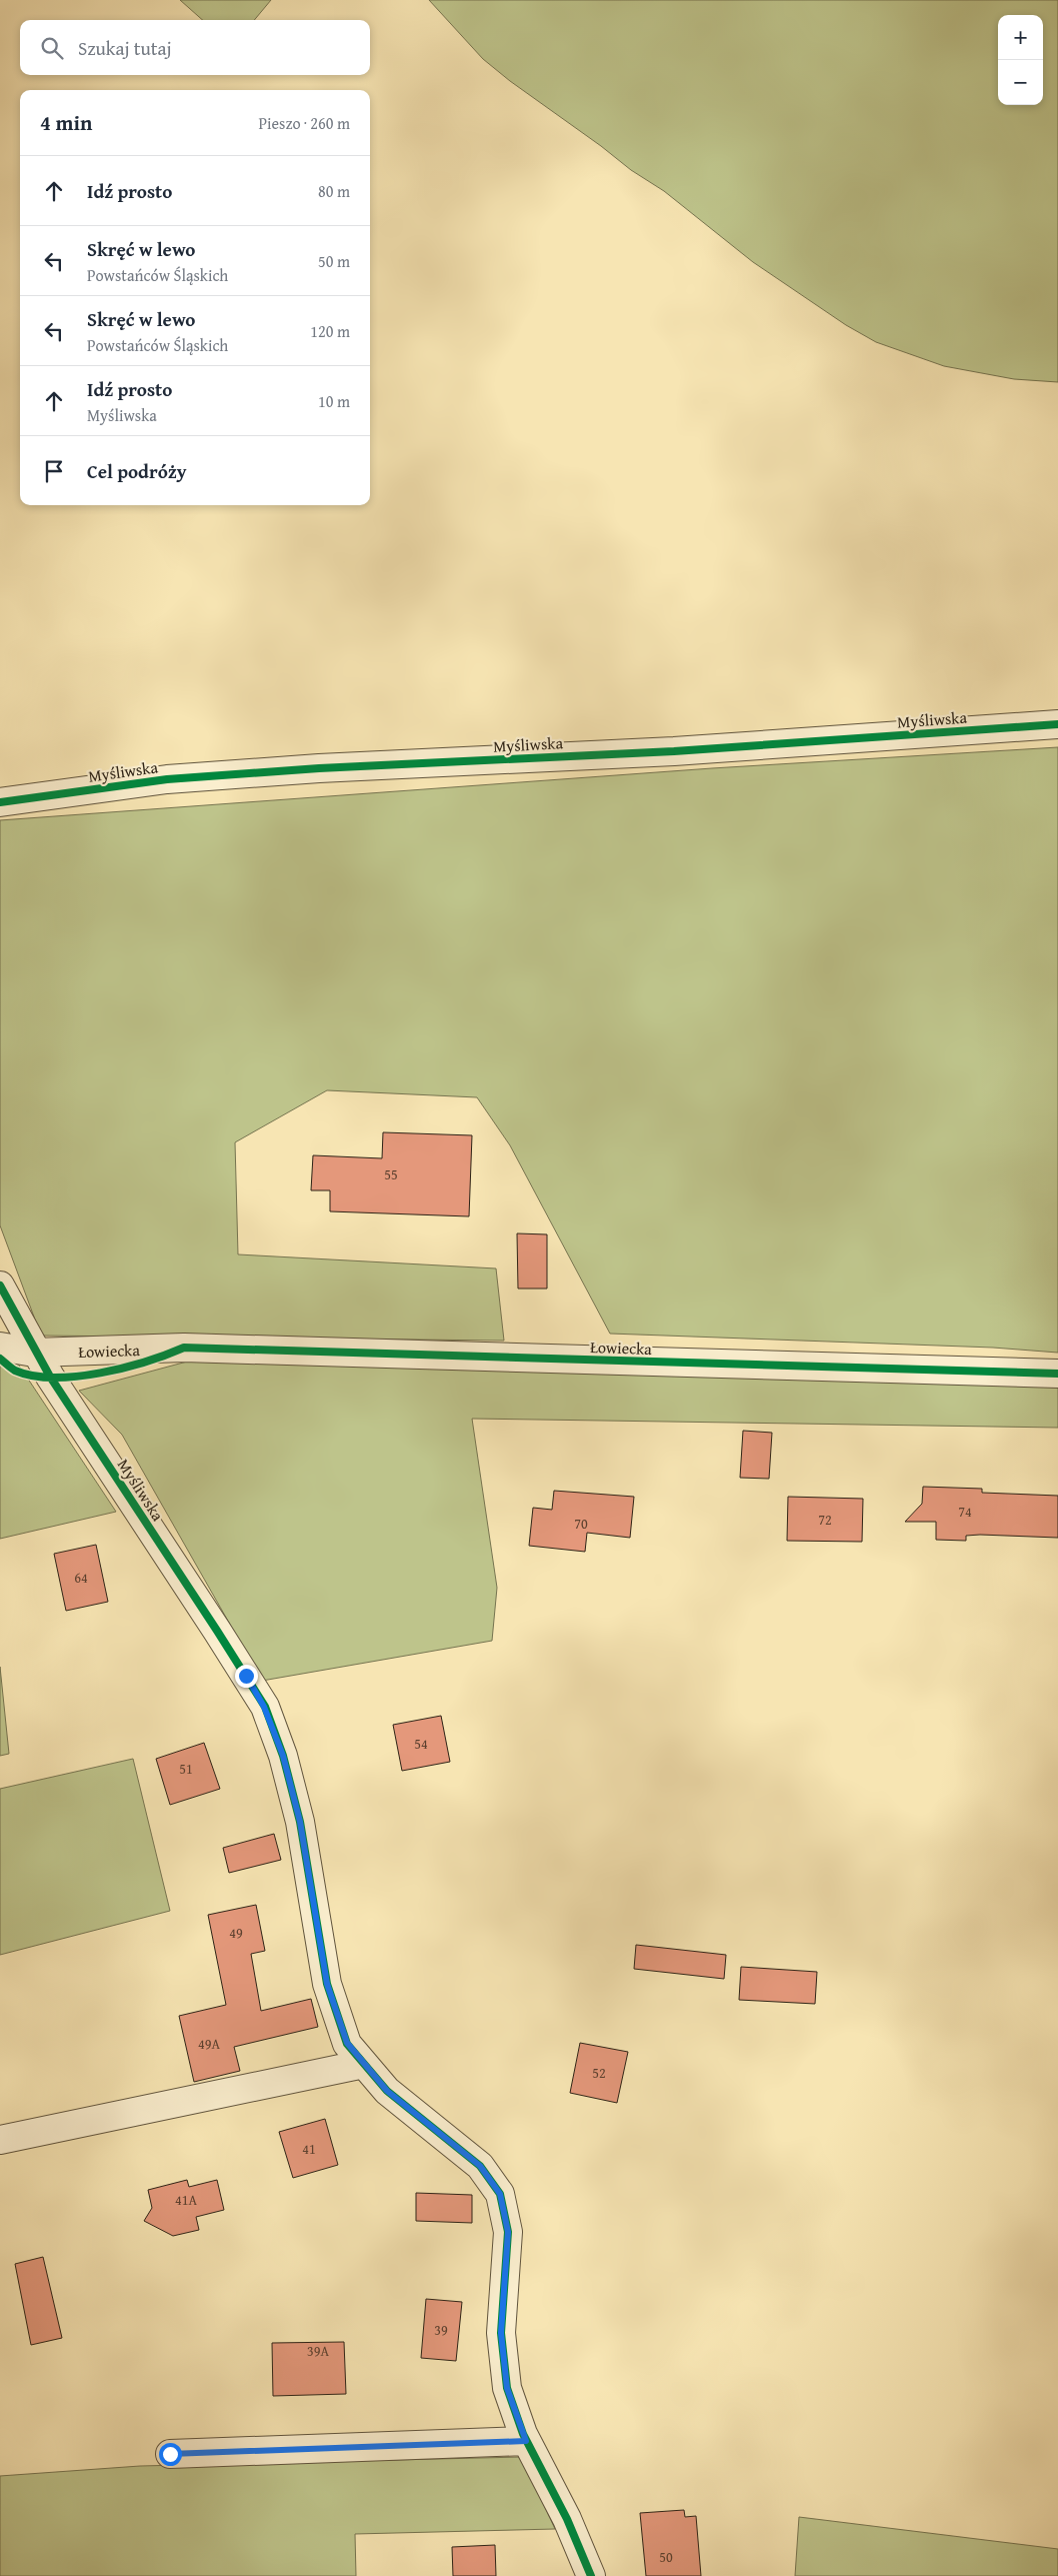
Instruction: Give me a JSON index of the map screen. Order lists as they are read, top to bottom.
{
  "streets": {
    "street": ["Myśliwska", "Łowiecka"]
  },
  "crossings": [
    ["Myśliwska", "Łowiecka"]
  ],
  "house_numbers": [
    "55",
    "74",
    "72",
    "70",
    "64",
    "54",
    "51",
    "49",
    "49A",
    "52",
    "41",
    "41A",
    "39",
    "39A",
    "50"
  ],
  "page": {
    "map_buttons": ["+", "−"],
    "search": "Szukaj tutaj",
    "heading": ["4 min", "Pieszo · 260 m"],
    "list": [
      ["Idź prosto", "80 m"],
      ["Skręć w lewo", "Powstańców Śląskich", "50 m"],
      ["Skręć w lewo", "Powstańców Śląskich", "120 m"],
      ["Idź prosto", "Myśliwska", "10 m"],
      "Cel podróży"
    ]
  }
}
